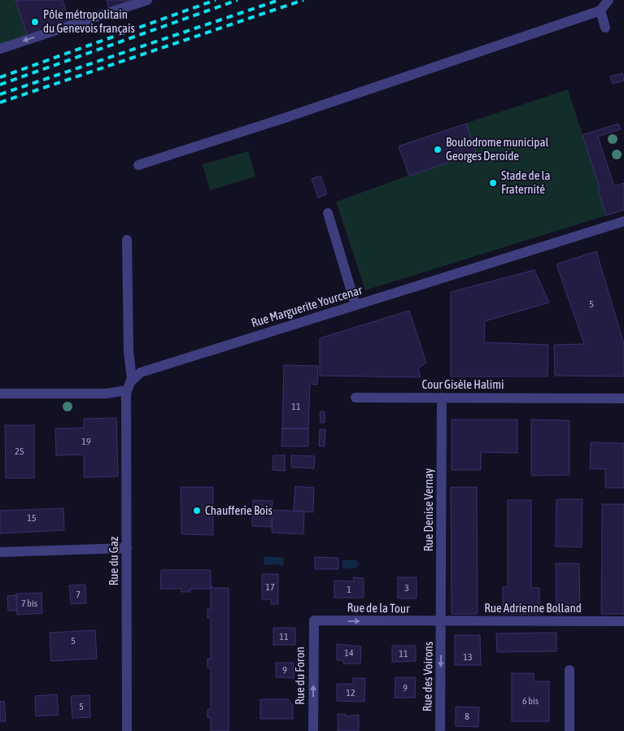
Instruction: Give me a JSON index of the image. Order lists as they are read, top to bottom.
{
  "streets": {
    "street": [
      "Rue Marguerite Yourcenar",
      "Cour Gisèle Halimi",
      "Rue Denise Vernay",
      "Rue du Gaz",
      "Rue de la Tour",
      "Rue Adrienne Bolland",
      "Rue du Foron",
      "Rue des Voirons"
    ]
  },
  "crossings": [
    ["Cour Gisèle Halimi", "Rue Denise Vernay"],
    ["Rue Denise Vernay", "Rue de la Tour"],
    ["Rue Denise Vernay", "Rue Adrienne Bolland"],
    ["Rue Denise Vernay", "Rue des Voirons"],
    ["Rue de la Tour", "Rue Adrienne Bolland"],
    ["Rue de la Tour", "Rue du Foron"],
    ["Rue de la Tour", "Rue des Voirons"],
    ["Rue Adrienne Bolland", "Rue des Voirons"]
  ],
  "one_way": ["Rue de la Tour", "Rue du Foron", "Rue des Voirons"],
  "places": [
    "Pôle métropolitain du Genevois français",
    "Boulodrome municipal Georges Deroide",
    "Stade de la Fraternité",
    "Chaufferie Bois"
  ],
  "house_numbers": [
    "5",
    "11",
    "19",
    "25",
    "15",
    "17",
    "3",
    "1",
    "7",
    "7 bis",
    "11",
    "5",
    "14",
    "11",
    "13",
    "9",
    "9",
    "12",
    "6 bis",
    "5",
    "8"
  ]
}
